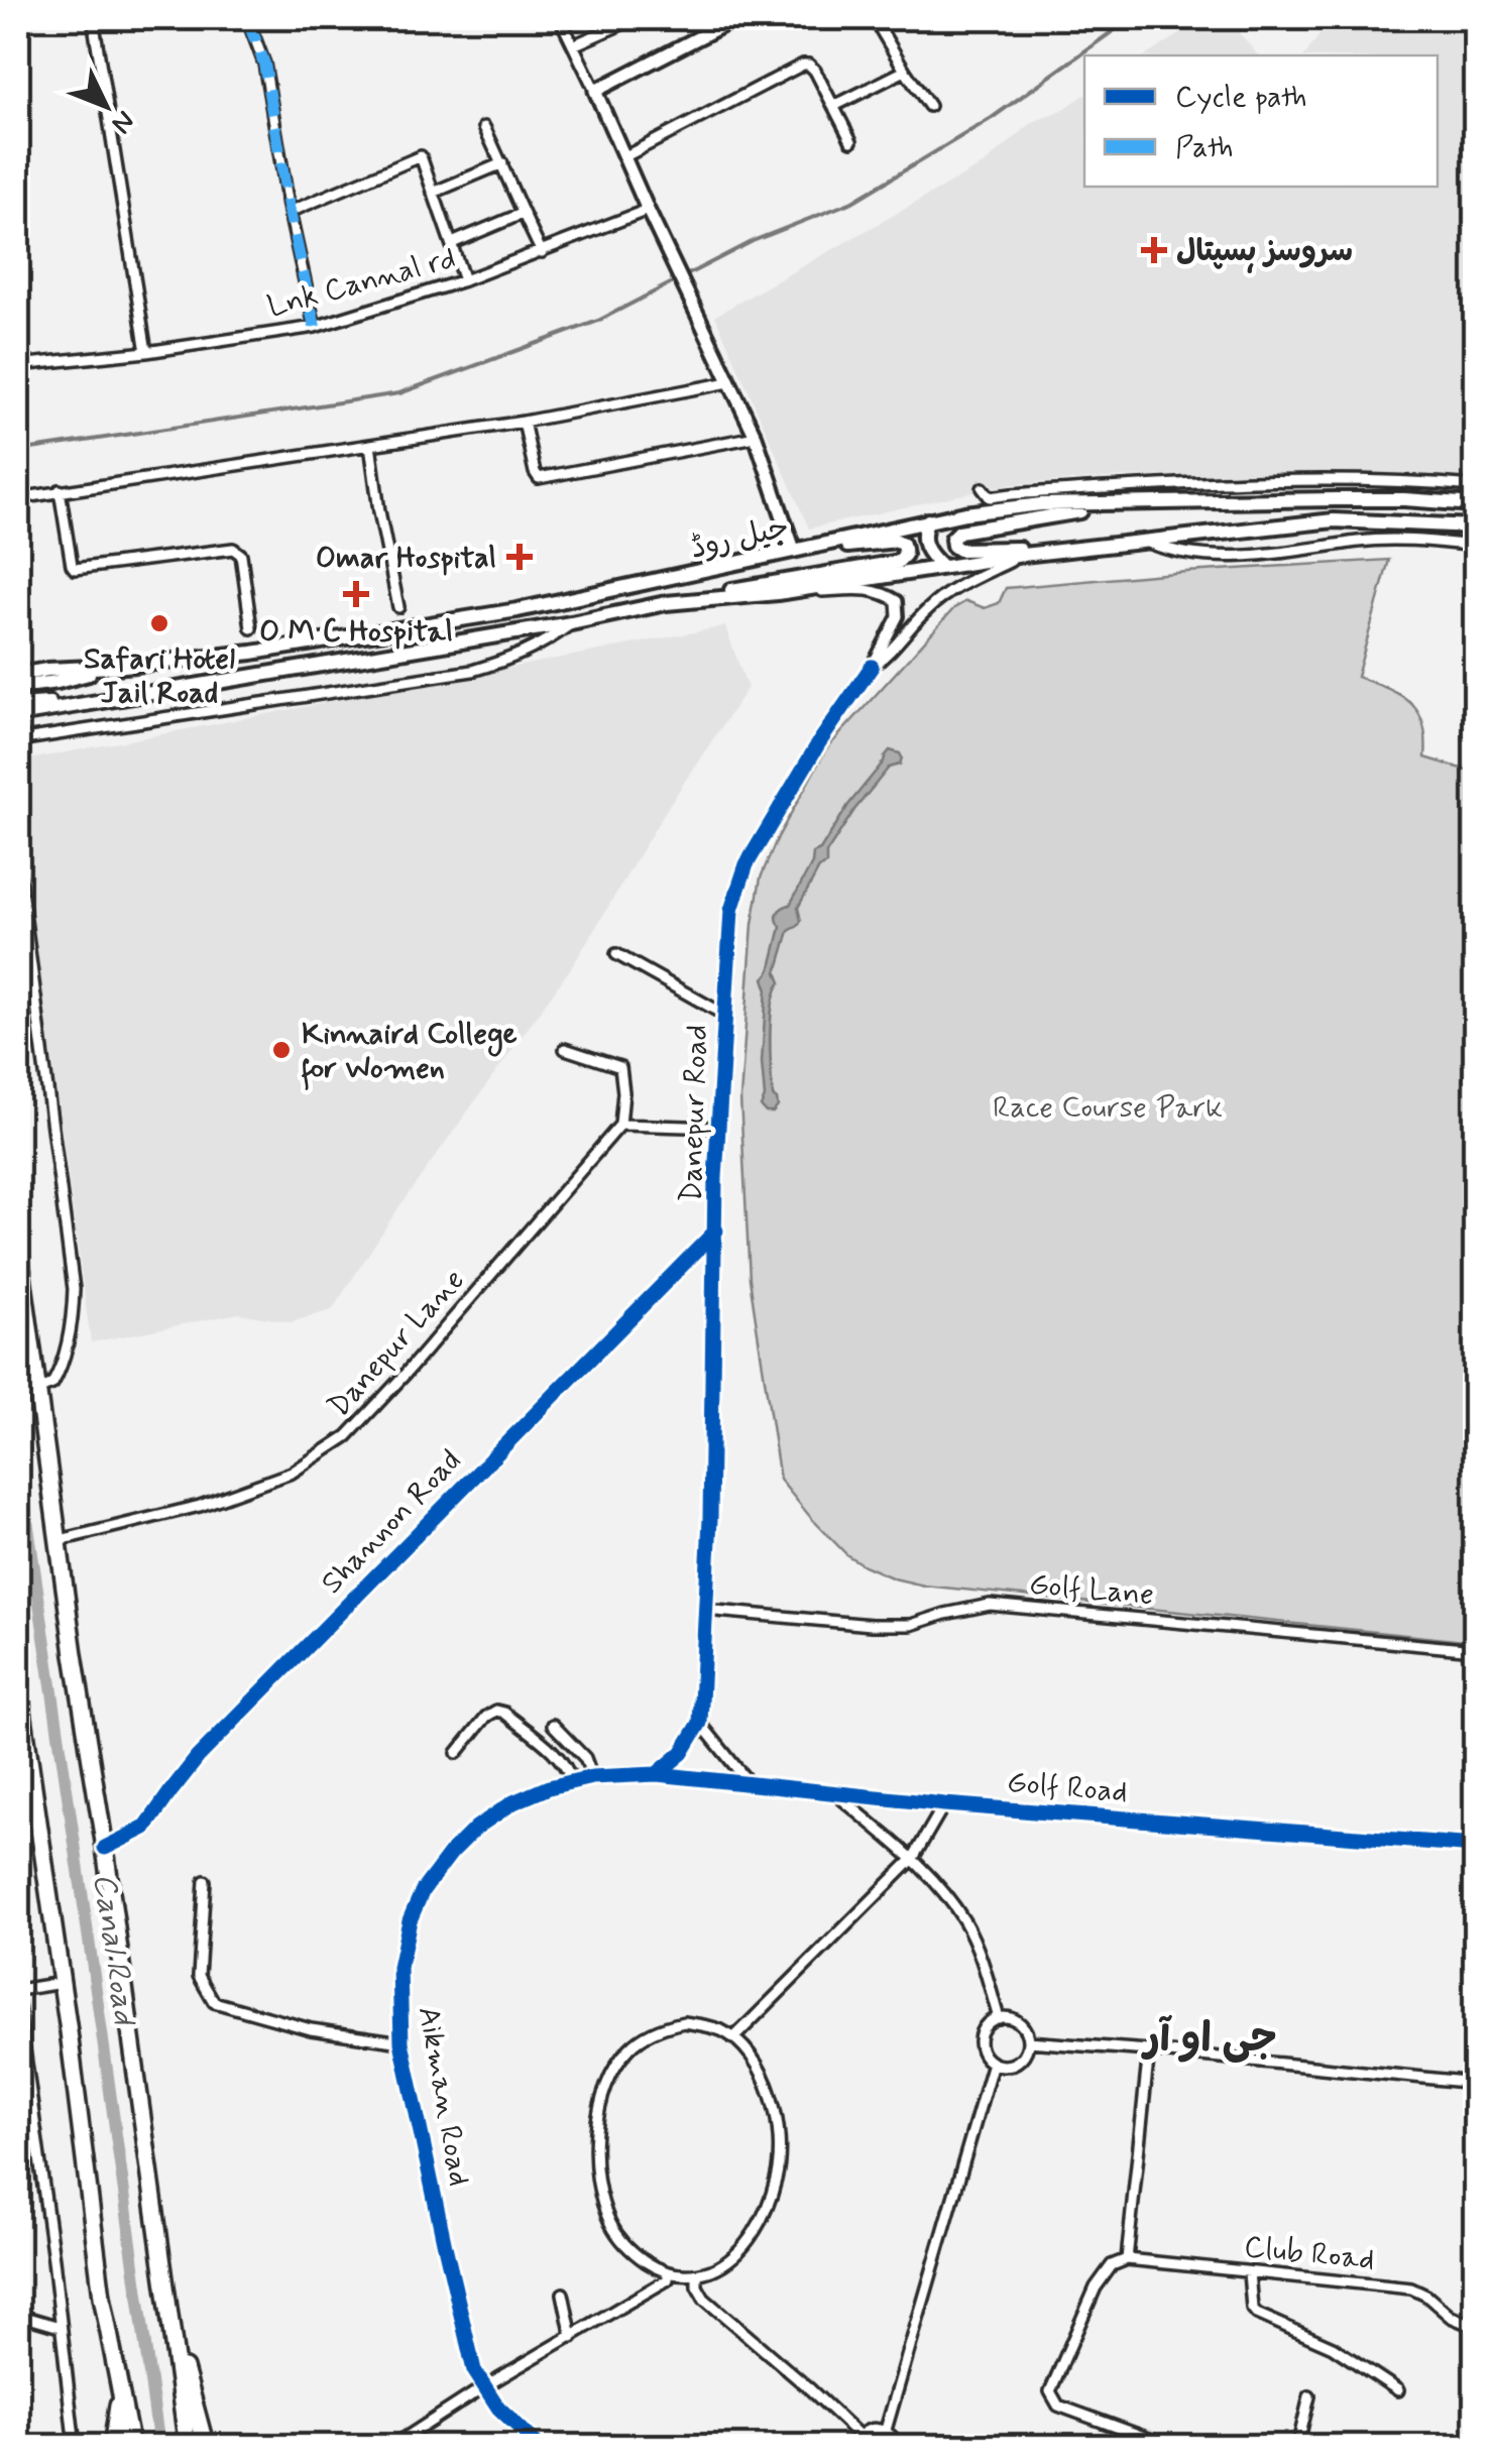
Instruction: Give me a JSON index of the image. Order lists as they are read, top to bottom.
{
  "streets": {
    "main road": ["جیل روڈ"],
    "street": [
      "Lnk Cannal rd",
      "Danepur Road",
      "Danepur Lane",
      "Shannon Road",
      "Golf Lane",
      "Golf Road",
      "Aikman Road",
      "Club Road"
    ]
  },
  "crossings": [
    ["جیل روڈ", "Danepur Road"],
    ["Danepur Road", "Shannon Road"],
    ["Danepur Road", "Golf Lane"],
    ["Golf Road", "Aikman Road"]
  ],
  "districts": ["جی او آر"],
  "water": ["Canal Road"],
  "parks": ["Race Course Park"],
  "places": {
    "health": ["سروسز ہسپتال", "Omar Hospital", "O M C Hospital"],
    "other": ["Safari Hotel Jail Road", "Kinnaird College for Women"]
  },
  "legend": ["Cycle path", "Path"],
  "north": "bottom right"
}
